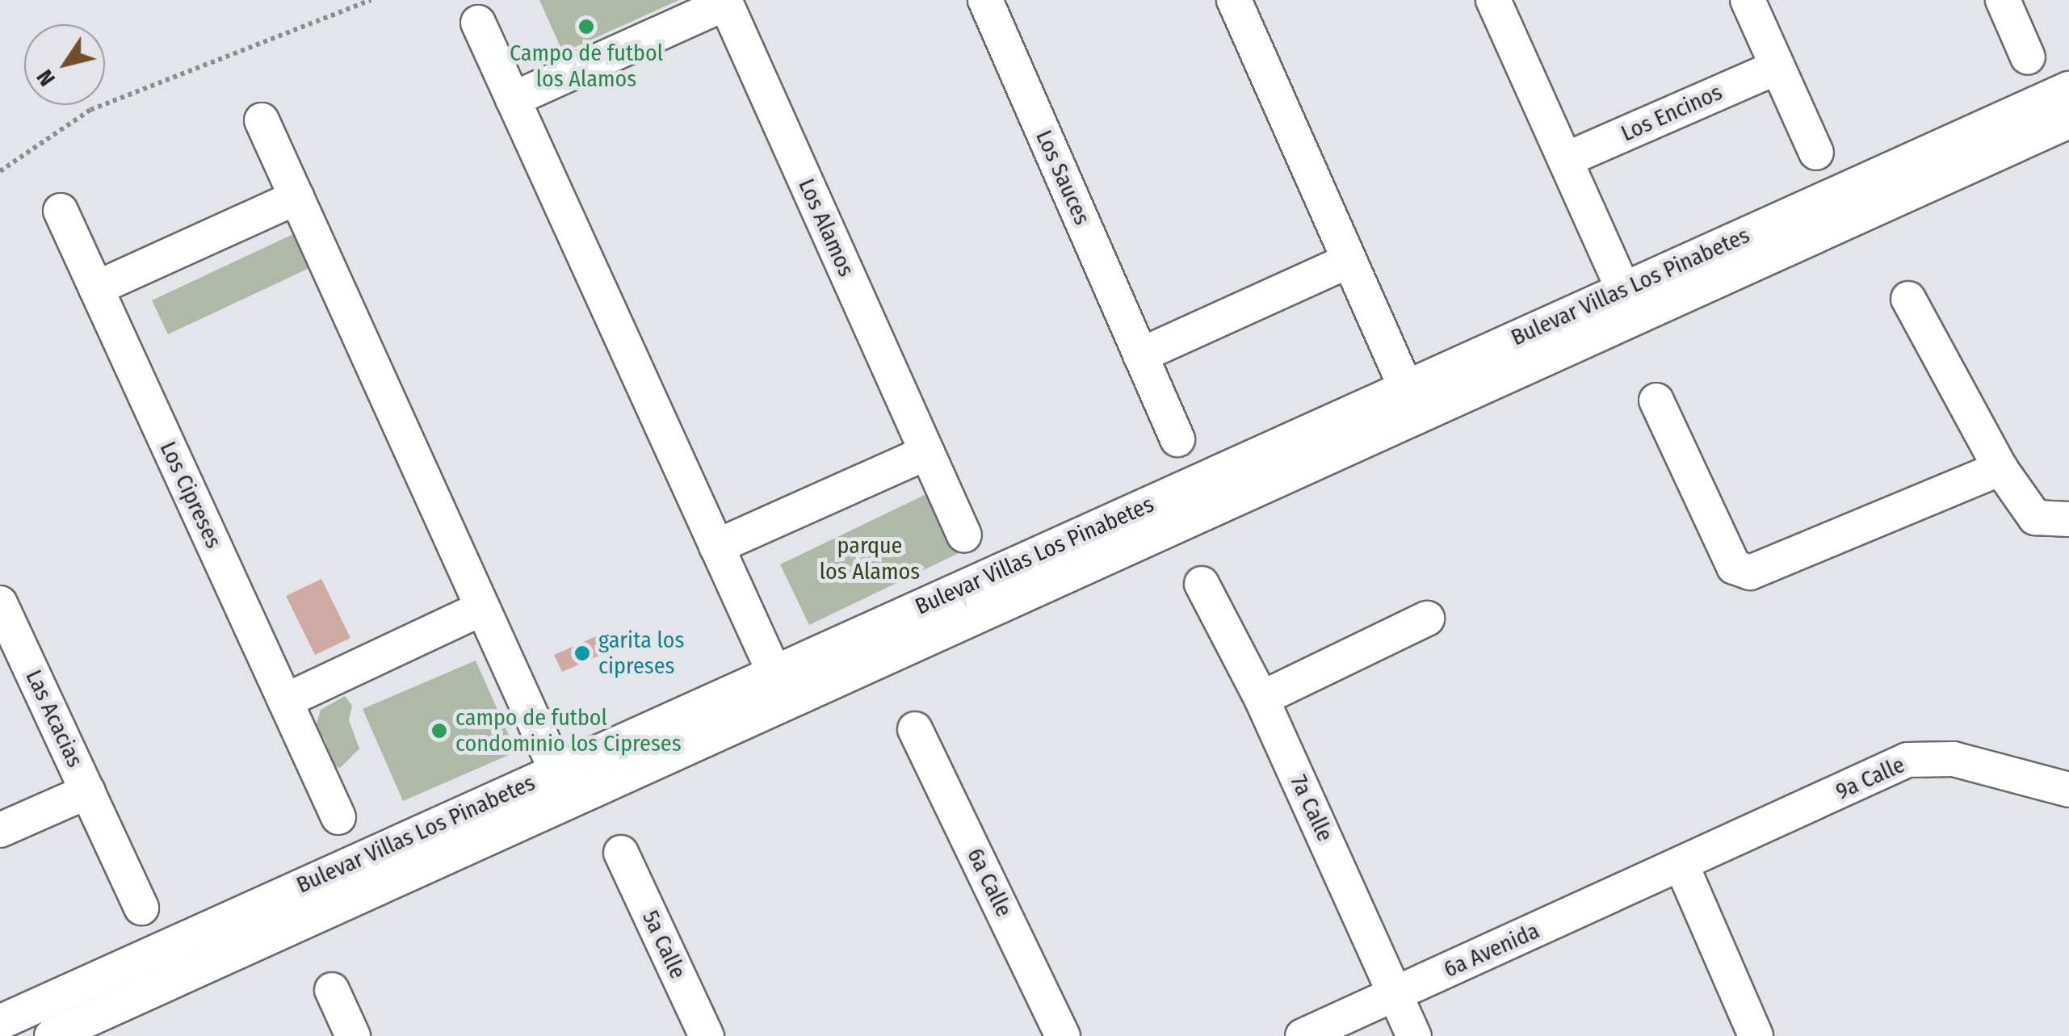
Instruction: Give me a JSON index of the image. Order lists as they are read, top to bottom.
{
  "streets": {
    "street": [
      "Los Encinos",
      "Los Sauces",
      "Los Alamos",
      "Bulevar Villas Los Pinabetes",
      "Los Cipreses",
      "Las Acacias",
      "9a Calle",
      "7a Calle",
      "6a Calle",
      "5a Calle",
      "6a Avenida"
    ]
  },
  "crossings": [
    ["9a Calle", "6a Avenida"],
    ["7a Calle", "6a Avenida"]
  ],
  "parks": ["parque los Alamos"],
  "places": ["Campo de futbol los Alamos", "garita los cipreses", "campo de futbol condominio los Cipreses"],
  "north": "bottom left"
}
